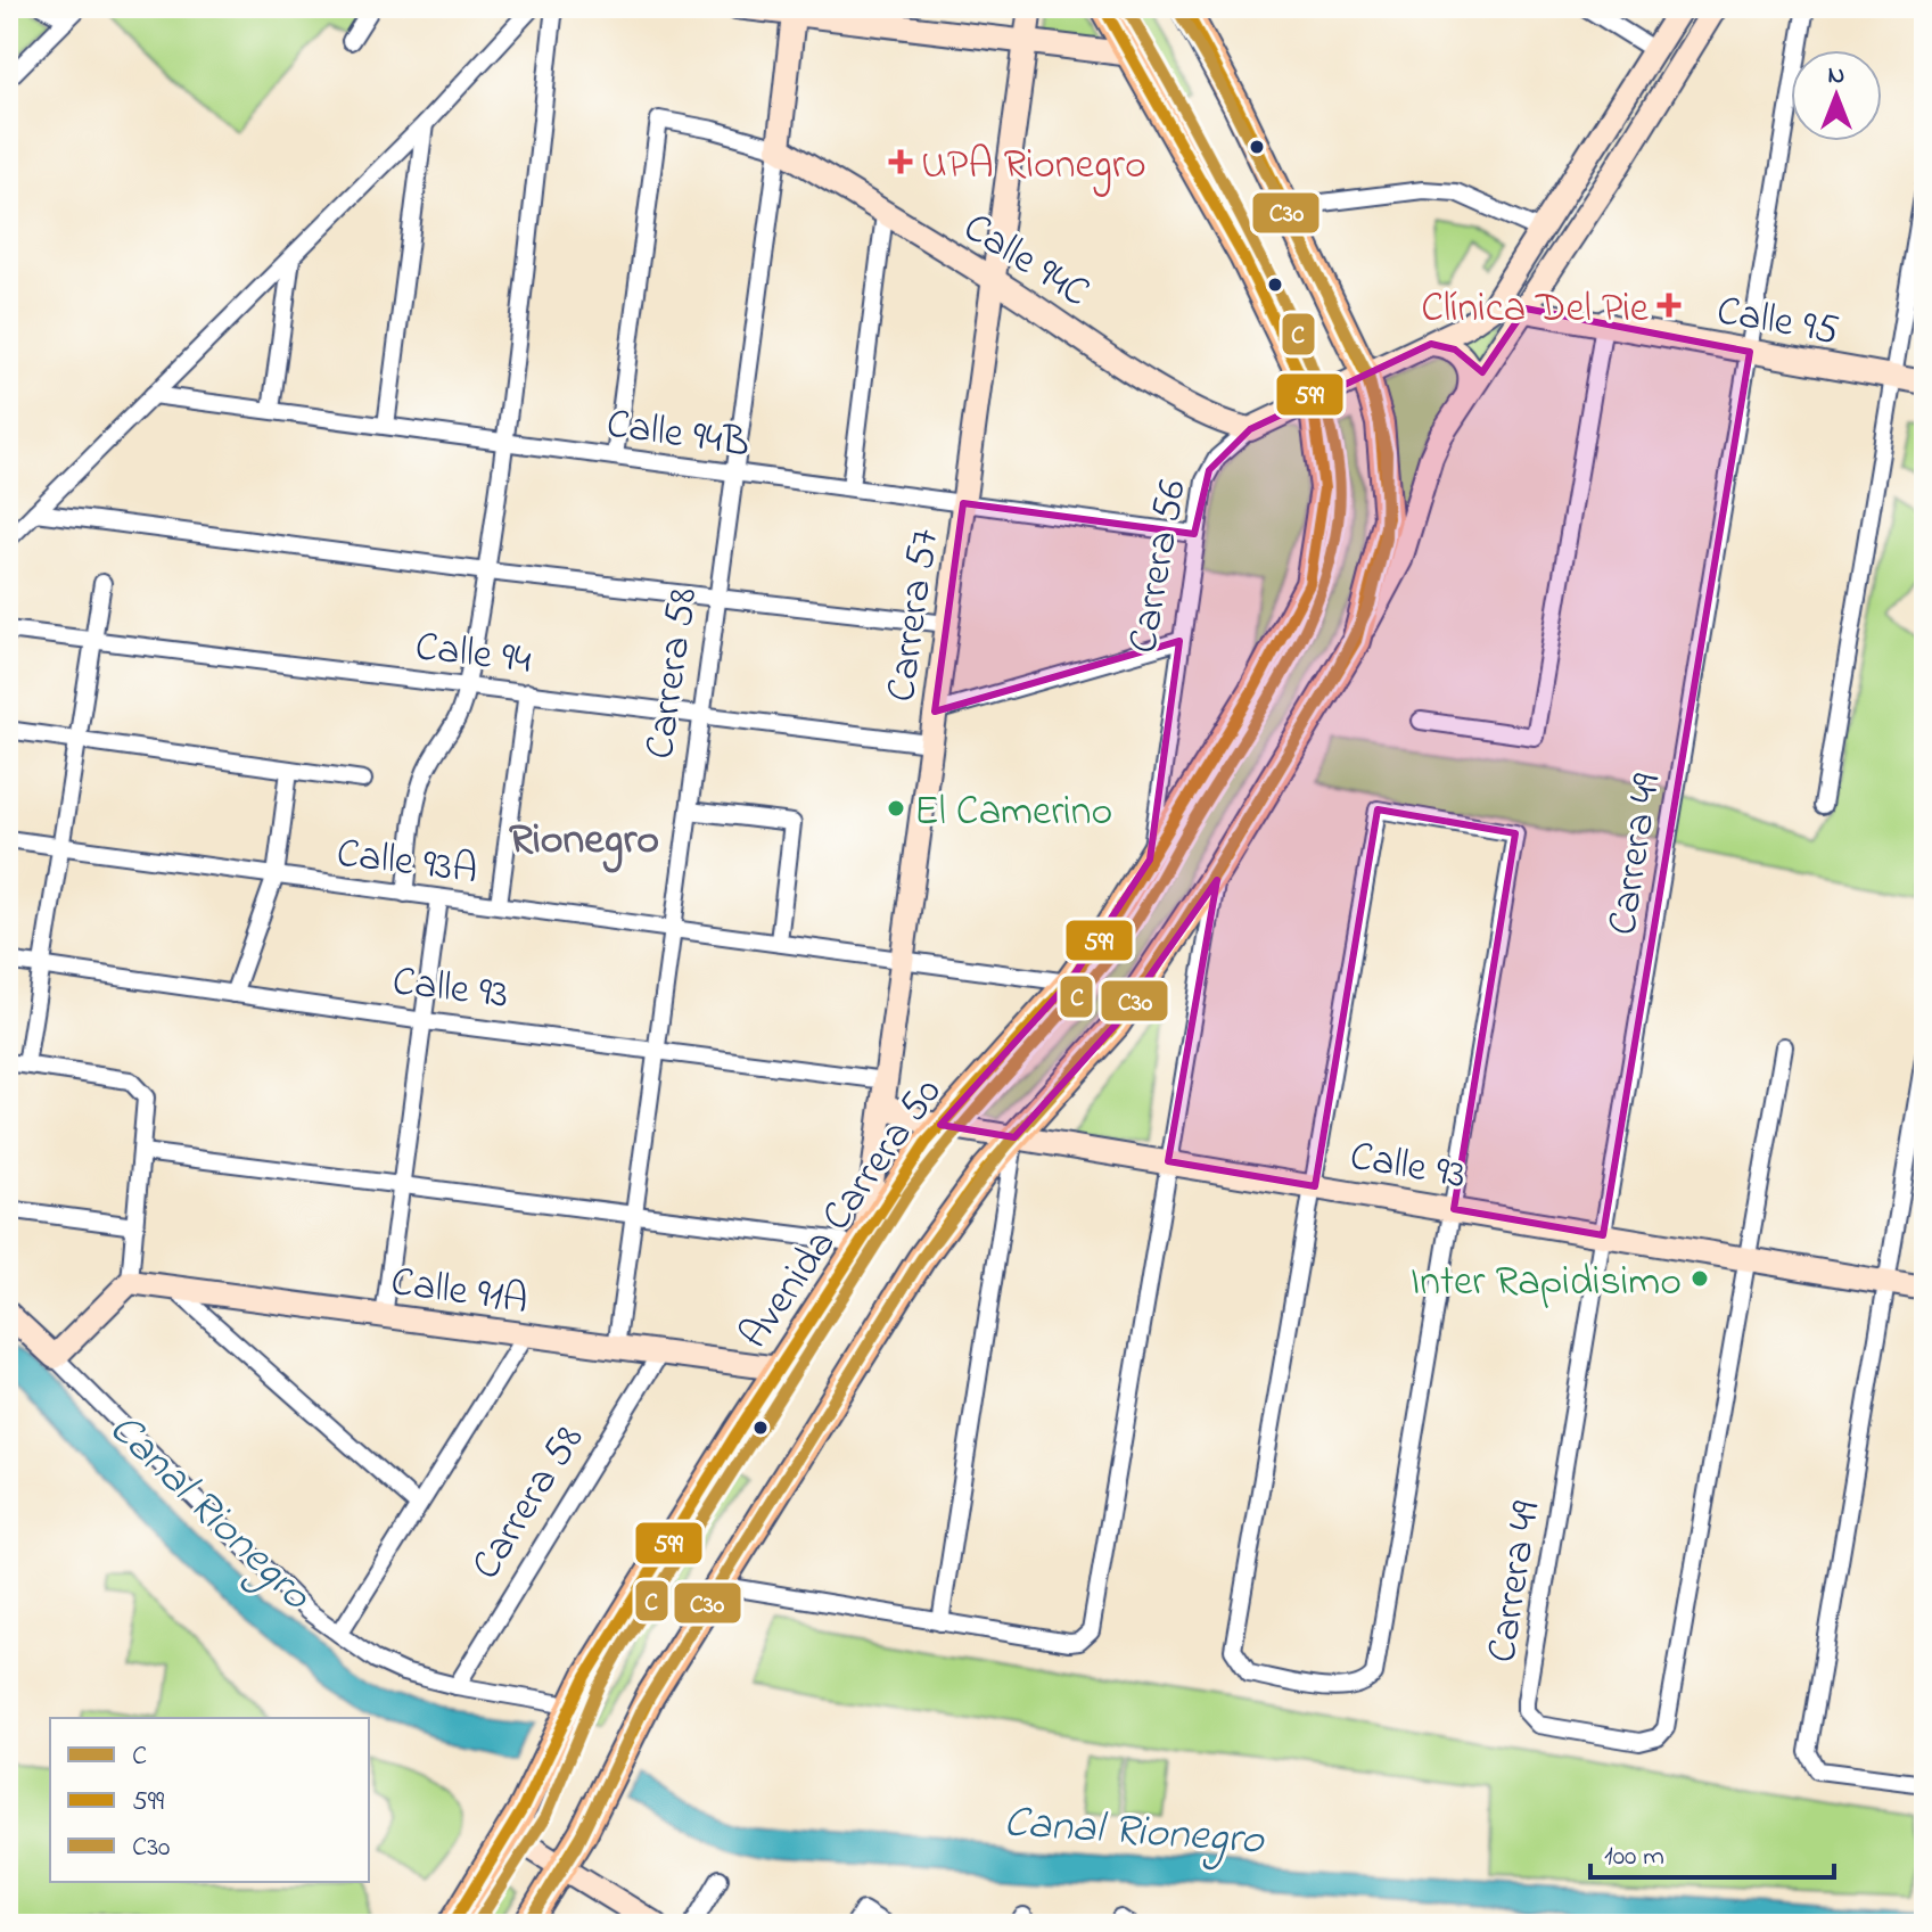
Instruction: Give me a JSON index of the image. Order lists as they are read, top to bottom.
{
  "streets": {
    "main road": ["Avenida Carrera 50"],
    "street": [
      "Calle 94C",
      "Calle 95",
      "Calle 94B",
      "Carrera 56",
      "Carrera 57",
      "Calle 94",
      "Carrera 58",
      "Carrera 49",
      "Calle 93A",
      "Calle 93",
      "Calle 91A"
    ]
  },
  "crossings": [
    ["Calle 94C", "Calle 94B"],
    ["Calle 94C", "Carrera 56"],
    ["Calle 94C", "Carrera 57"],
    ["Calle 94C", "Carrera 58"],
    ["Calle 95", "Carrera 49"],
    ["Calle 94B", "Carrera 56"],
    ["Calle 94B", "Carrera 57"],
    ["Calle 94B", "Carrera 58"],
    ["Carrera 56", "Avenida Carrera 50"],
    ["Carrera 57", "Calle 94"],
    ["Carrera 57", "Calle 93A"],
    ["Carrera 57", "Calle 93"],
    ["Carrera 57", "Avenida Carrera 50"],
    ["Calle 94", "Carrera 58"],
    ["Carrera 58", "Calle 93A"],
    ["Carrera 58", "Calle 93"],
    ["Carrera 58", "Calle 91A"],
    ["Carrera 49", "Calle 93"],
    ["Calle 93A", "Avenida Carrera 50"],
    ["Calle 93", "Avenida Carrera 50"],
    ["Avenida Carrera 50", "Calle 91A"]
  ],
  "districts": ["Rionegro"],
  "water": ["Canal Rionegro"],
  "places": {
    "health": ["UPA Rionegro", "Clínica Del Pie"],
    "other": ["El Camerino", "Inter Rapidisimo"]
  },
  "lines": ["transit line C", "transit line 599", "transit line C30"],
  "legend": ["C", "599", "C30"],
  "scale_bar": "100 m",
  "north": "top"
}
